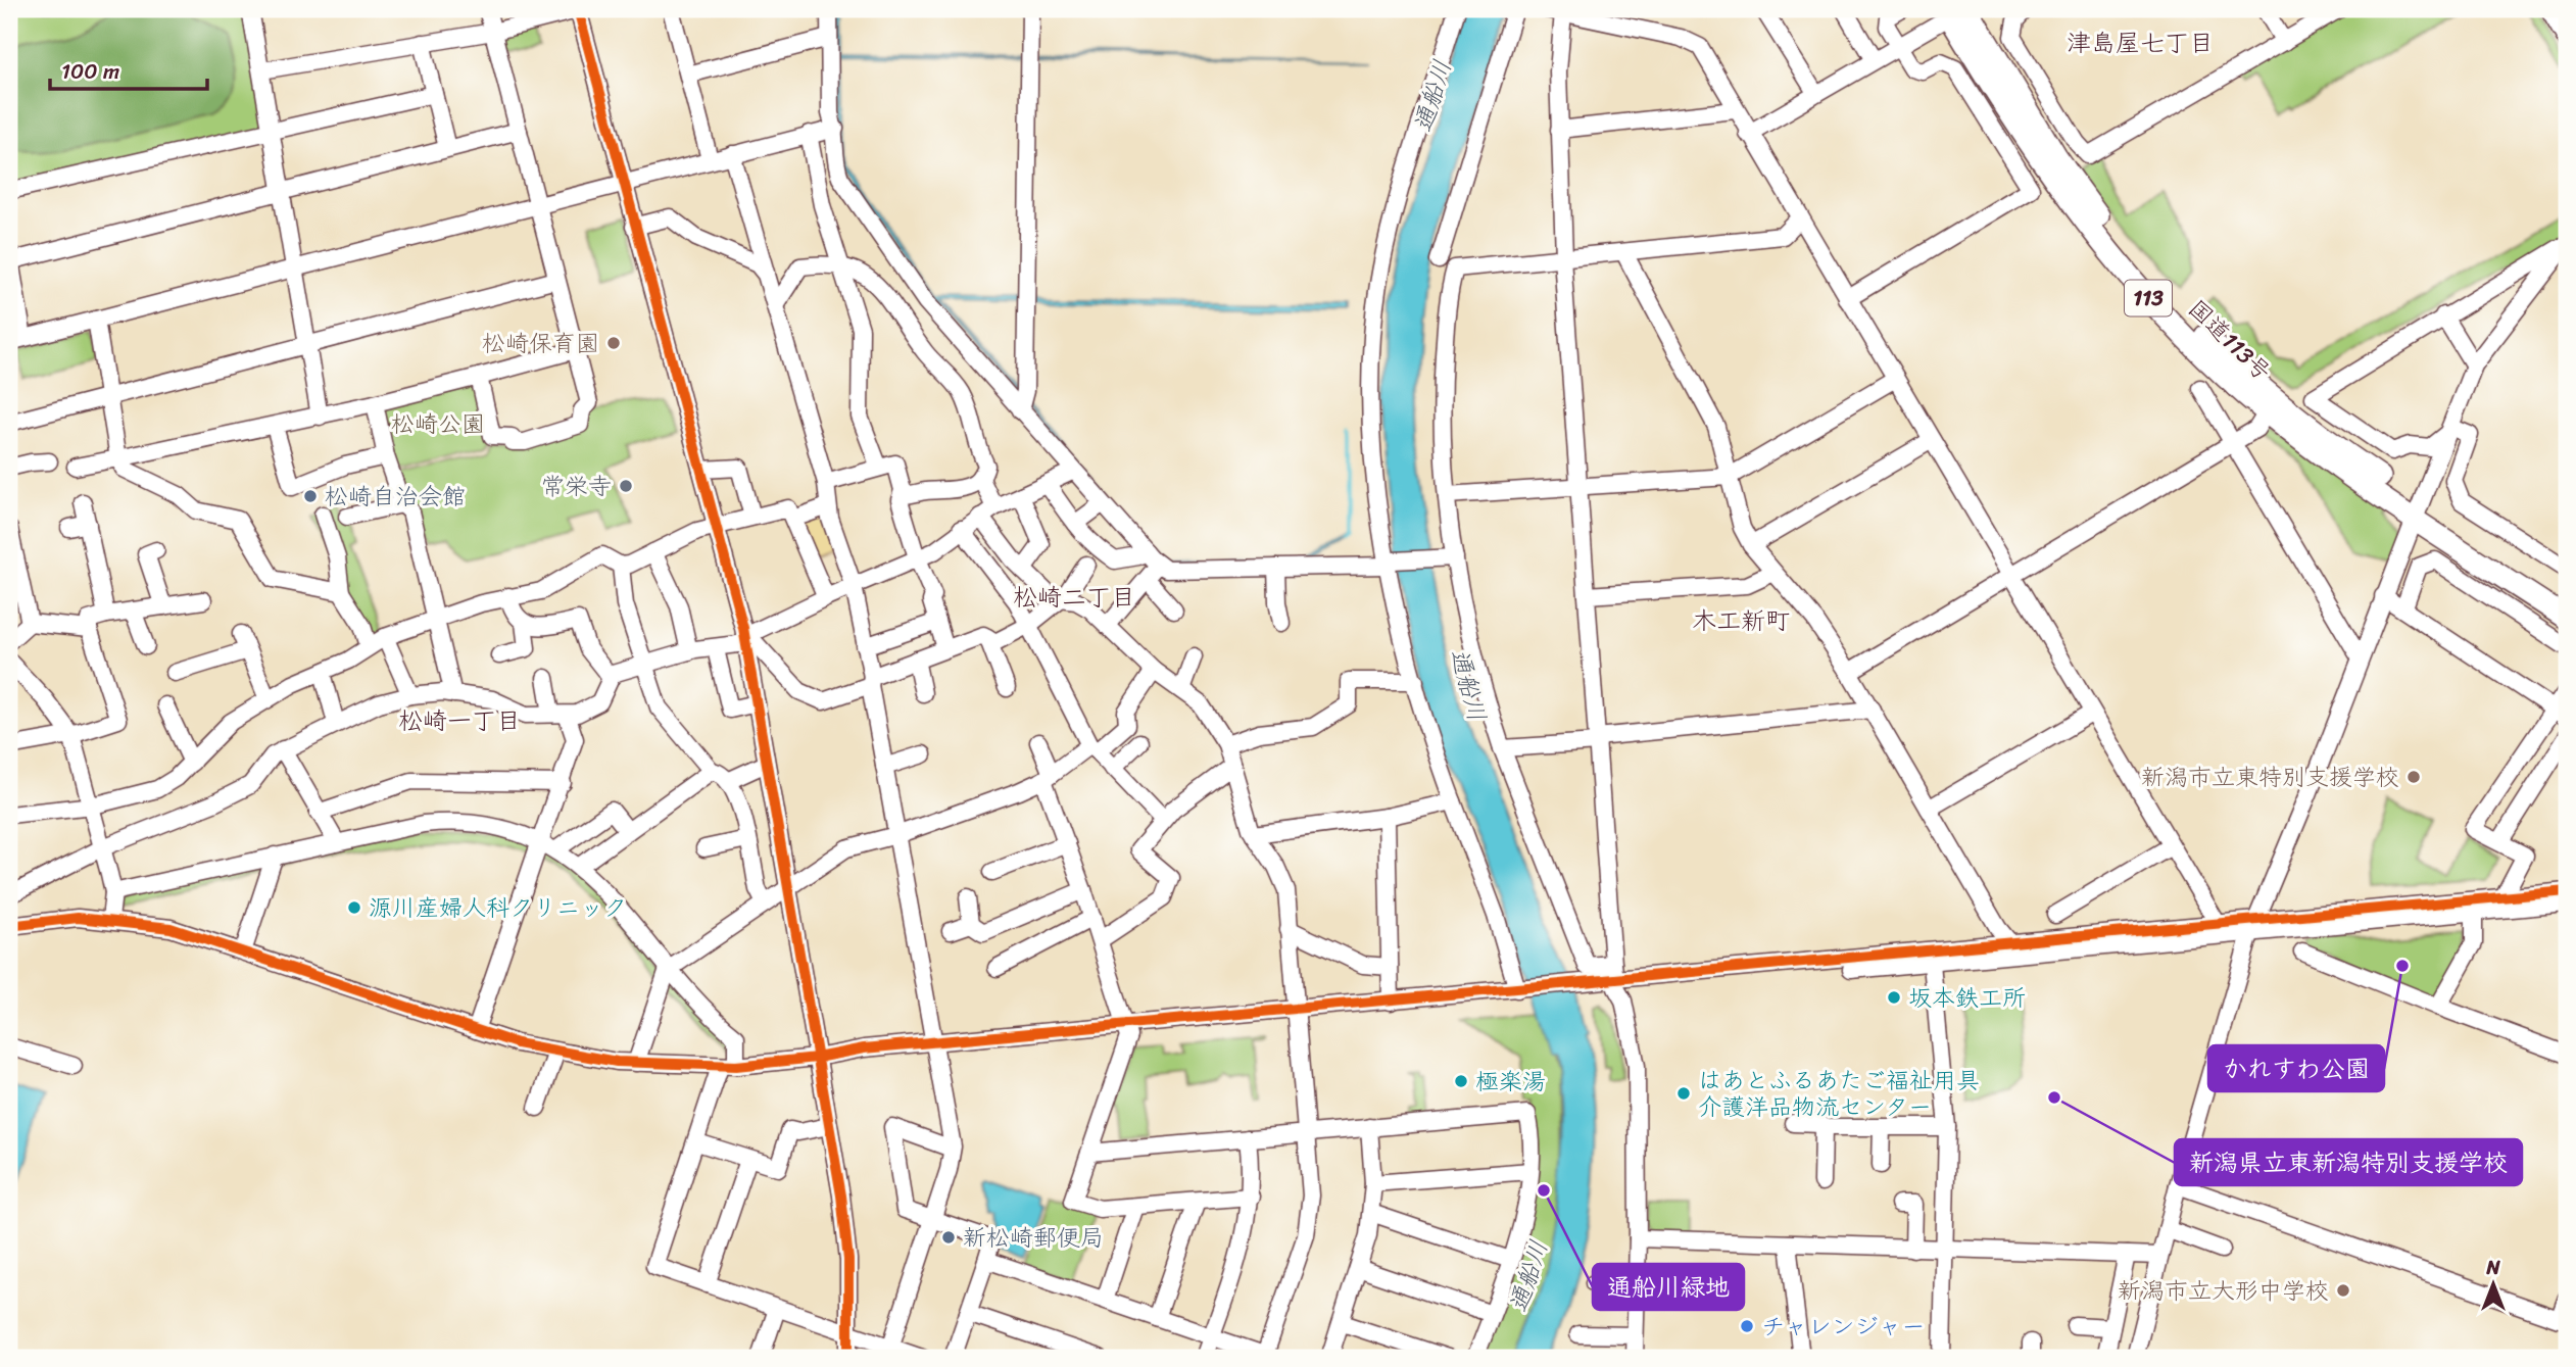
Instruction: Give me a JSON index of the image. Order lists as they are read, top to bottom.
{
  "streets": {
    "highway": ["113", "国道113号"]
  },
  "districts": [
    "津島屋七丁目",
    "松崎二丁目",
    "木工新町",
    "松崎一丁目"
  ],
  "water": ["通船川"],
  "parks": ["松崎公園"],
  "places": [
    "松崎保育園",
    "常栄寺",
    "松崎自治会館",
    "新潟市立東特別支援学校",
    "源川産婦人科クリニック",
    "かれすわ公園",
    "坂本鉄工所",
    "極楽湯",
    "はあとふるあたご福祉用具 介護洋品物流センター",
    "新潟県立東新潟特別支援学校",
    "通船川緑地",
    "新松崎郵便局",
    "新潟市立大形中学校",
    "チャレンジャー"
  ],
  "scale_bar": "100 m",
  "north": "top"
}
